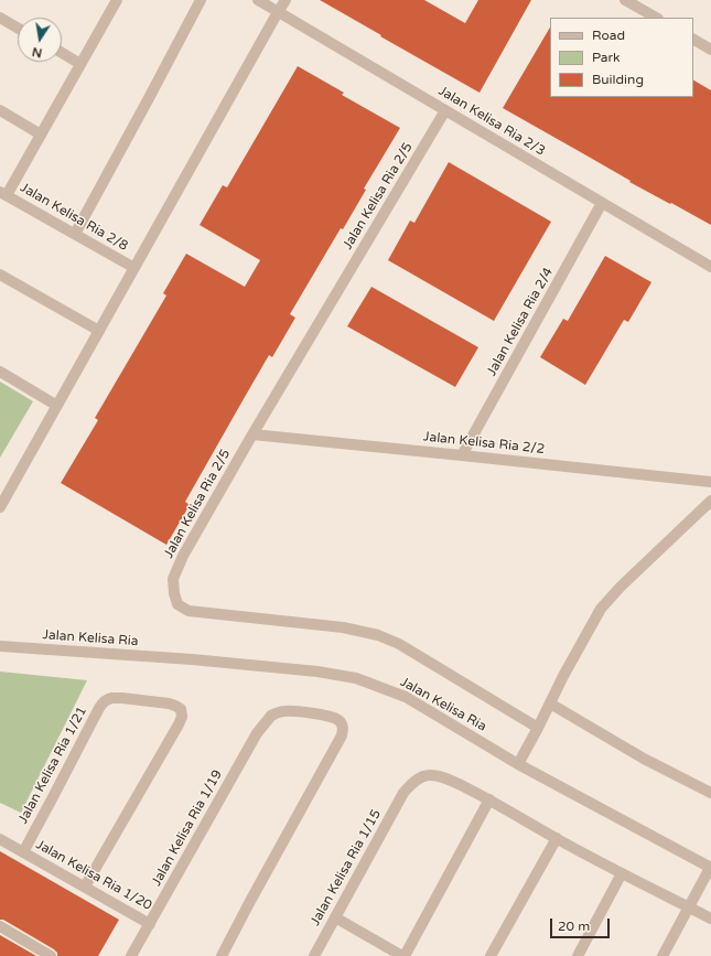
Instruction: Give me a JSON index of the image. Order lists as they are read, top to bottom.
{
  "streets": {
    "street": [
      "Jalan Kelisa Ria 2/3",
      "Jalan Kelisa Ria 2/5",
      "Jalan Kelisa Ria 2/8",
      "Jalan Kelisa Ria 2/4",
      "Jalan Kelisa Ria 2/2",
      "Jalan Kelisa Ria",
      "Jalan Kelisa Ria 1/21",
      "Jalan Kelisa Ria 1/19",
      "Jalan Kelisa Ria 1/15",
      "Jalan Kelisa Ria 1/20"
    ]
  },
  "crossings": [
    ["Jalan Kelisa Ria 2/3", "Jalan Kelisa Ria 2/5"],
    ["Jalan Kelisa Ria 2/3", "Jalan Kelisa Ria 2/4"],
    ["Jalan Kelisa Ria 2/5", "Jalan Kelisa Ria 2/2"],
    ["Jalan Kelisa Ria 2/4", "Jalan Kelisa Ria 2/2"],
    ["Jalan Kelisa Ria 1/21", "Jalan Kelisa Ria 1/20"],
    ["Jalan Kelisa Ria 1/19", "Jalan Kelisa Ria 1/20"]
  ],
  "legend": ["Road", "Park", "Building"],
  "scale_bar": "20 m",
  "north": "bottom"
}
